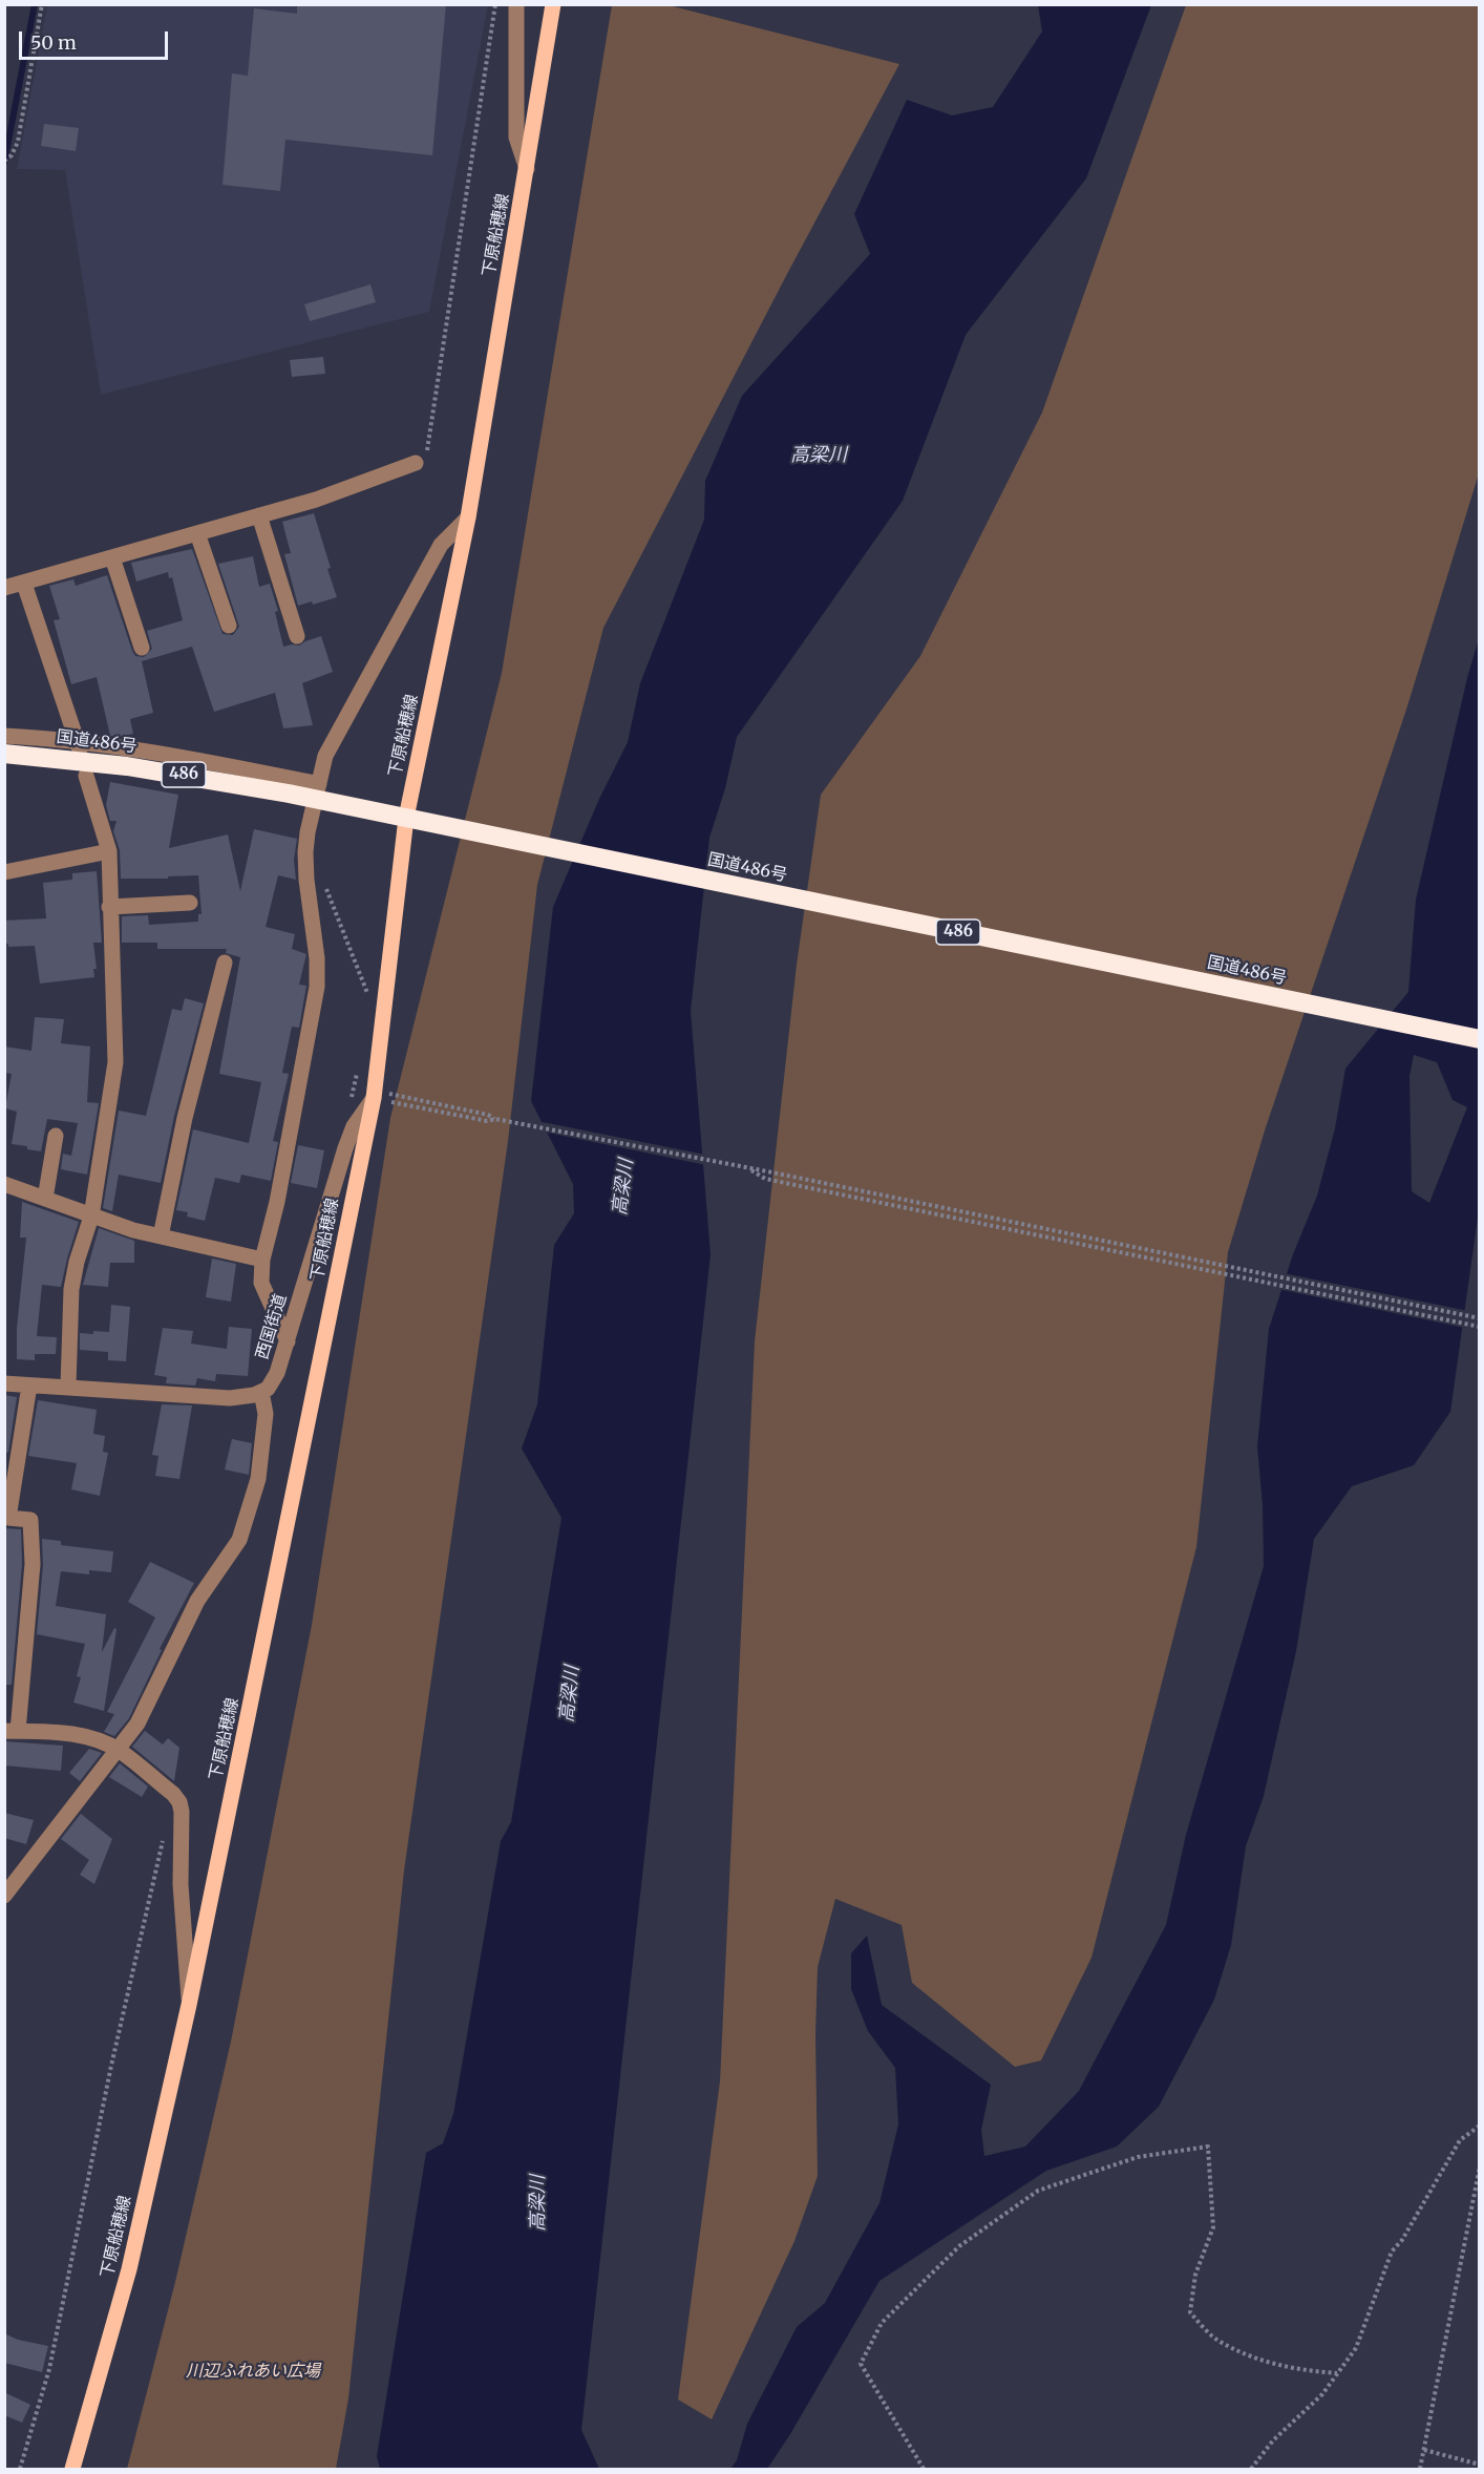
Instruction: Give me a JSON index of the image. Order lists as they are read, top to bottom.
{
  "streets": {
    "highway": ["国道486号", "486"],
    "main road": ["下原船穂線"],
    "street": ["西国街道"]
  },
  "crossings": [
    ["下原船穂線", "国道486号"],
    ["下原船穂線", "西国街道"]
  ],
  "water": ["高梁川"],
  "parks": ["川辺ふれあい広場"],
  "scale_bar": "50 m"
}
